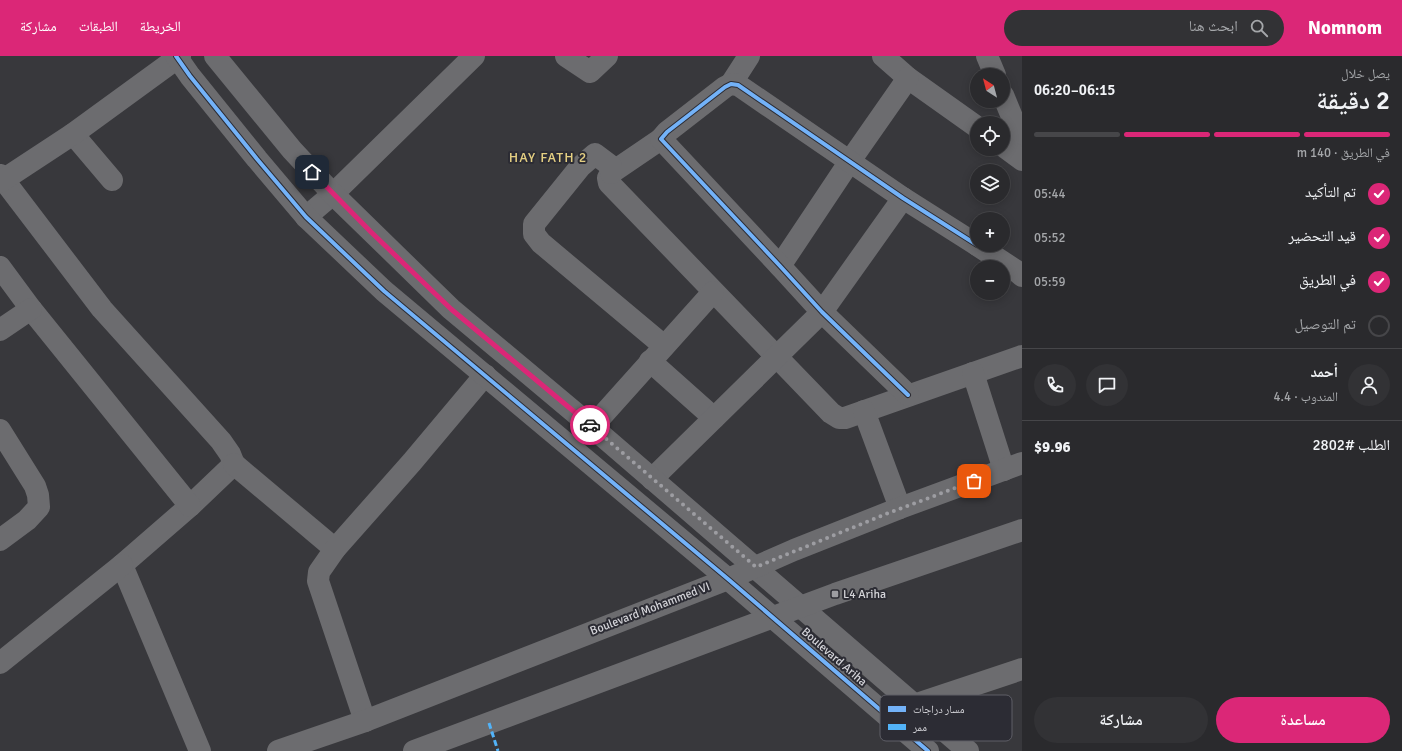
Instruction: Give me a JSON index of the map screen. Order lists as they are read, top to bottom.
{
  "streets": {
    "street": ["Boulevard Mohammed VI", "Boulevard Ariha"]
  },
  "crossings": [
    ["Boulevard Mohammed VI", "Boulevard Ariha"]
  ],
  "districts": ["HAY FATH 2"],
  "places": {
    "transit": ["L4 Ariha"]
  },
  "legend": ["مسار دراجات", "ممر"],
  "north": "top left",
  "page": {
    "header": "Nomnom",
    "search": "ابحث هنا",
    "nav": ["الخريطة", "الطبقات", "مشاركة"],
    "heading": ["2 دقيقة", "يصل خلال", "06:15–06:20"],
    "panel": [
      "أحمد",
      "المندوب · 4.4",
      "الطلب #2802",
      "$9.96"
    ],
    "map_buttons": ["+", "−"],
    "bar": "في الطريق · 140 m",
    "list": [
      ["تم التأكيد", "05:44"],
      ["قيد التحضير", "05:52"],
      ["في الطريق", "05:59"],
      "تم التوصيل"
    ],
    "buttons": ["مساعدة", "مشاركة"]
  }
}
